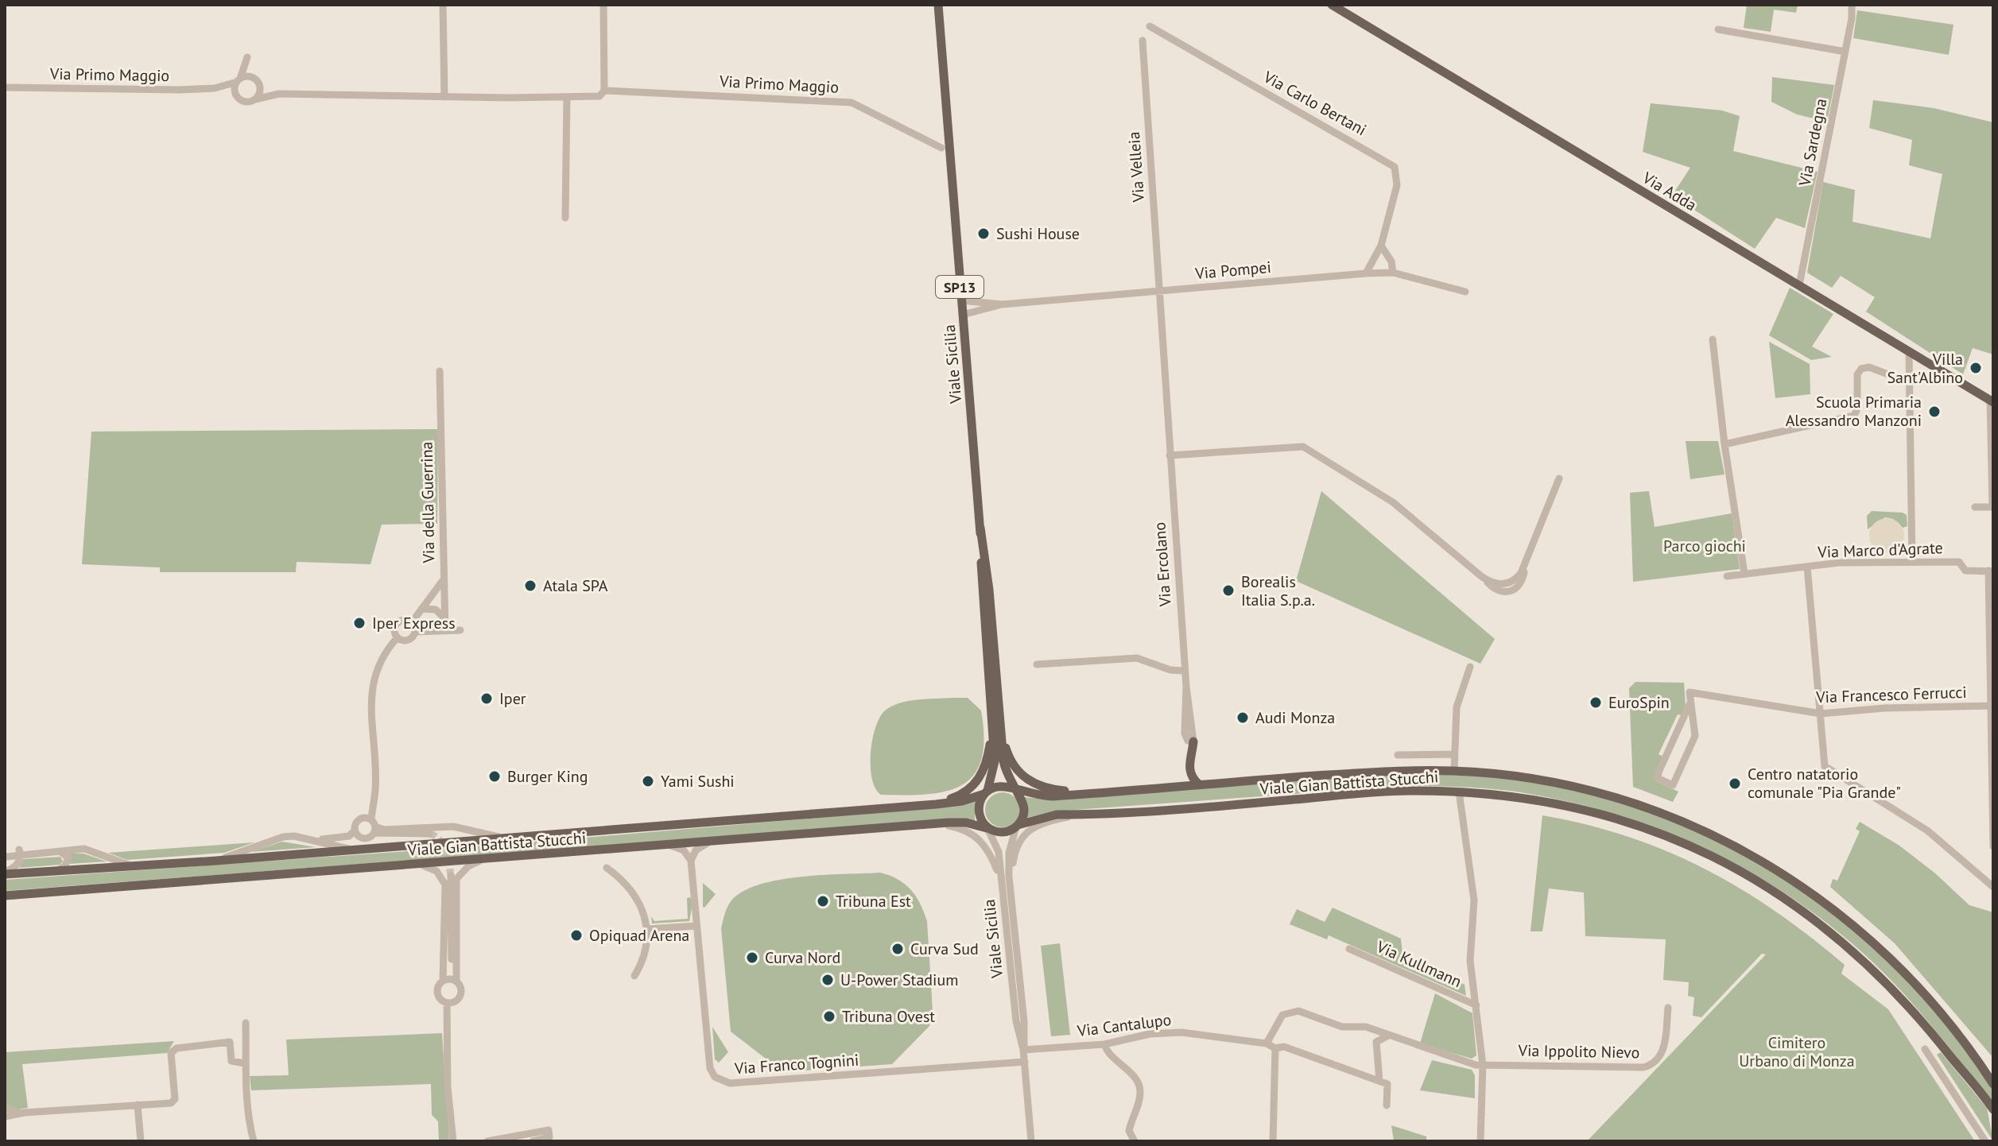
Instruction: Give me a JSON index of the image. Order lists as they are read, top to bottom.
{
  "streets": {
    "main road": [
      "Via Adda",
      "SP13",
      "Viale Sicilia",
      "Viale Gian Battista Stucchi"
    ],
    "street": [
      "Via Primo Maggio",
      "Via Carlo Bertani",
      "Via Sardegna",
      "Via Velleia",
      "Via Pompei",
      "Via della Guerrina",
      "Via Marco d'Agrate",
      "Via Ercolano",
      "Via Francesco Ferrucci",
      "Via Kullmann",
      "Via Cantalupo",
      "Via Ippolito Nievo",
      "Via Franco Tognini"
    ]
  },
  "crossings": [
    ["Via Carlo Bertani", "Via Pompei"],
    ["Via Sardegna", "Via Adda"],
    ["Via Velleia", "Via Pompei"],
    ["Via Velleia", "Via Ercolano"],
    ["Via Pompei", "Viale Sicilia"],
    ["Via Pompei", "Via Ercolano"],
    ["Viale Sicilia", "Viale Gian Battista Stucchi"],
    ["Viale Sicilia", "Via Cantalupo"],
    ["Viale Sicilia", "Via Franco Tognini"]
  ],
  "parks": ["Parco giochi", "Cimitero Urbano di Monza"],
  "places": [
    "Sushi House",
    "Villa Sant'Albino",
    "Scuola Primaria Alessandro Manzoni",
    "Atala SPA",
    "Borealis Italia S.p.a.",
    "Iper Express",
    "Iper",
    "EuroSpin",
    "Audi Monza",
    "Burger King",
    "Yami Sushi",
    "Centro natatorio comunale \"Pia Grande\"",
    "Tribuna Est",
    "Opiquad Arena",
    "Curva Sud",
    "Curva Nord",
    "U-Power Stadium",
    "Tribuna Ovest"
  ]
}
